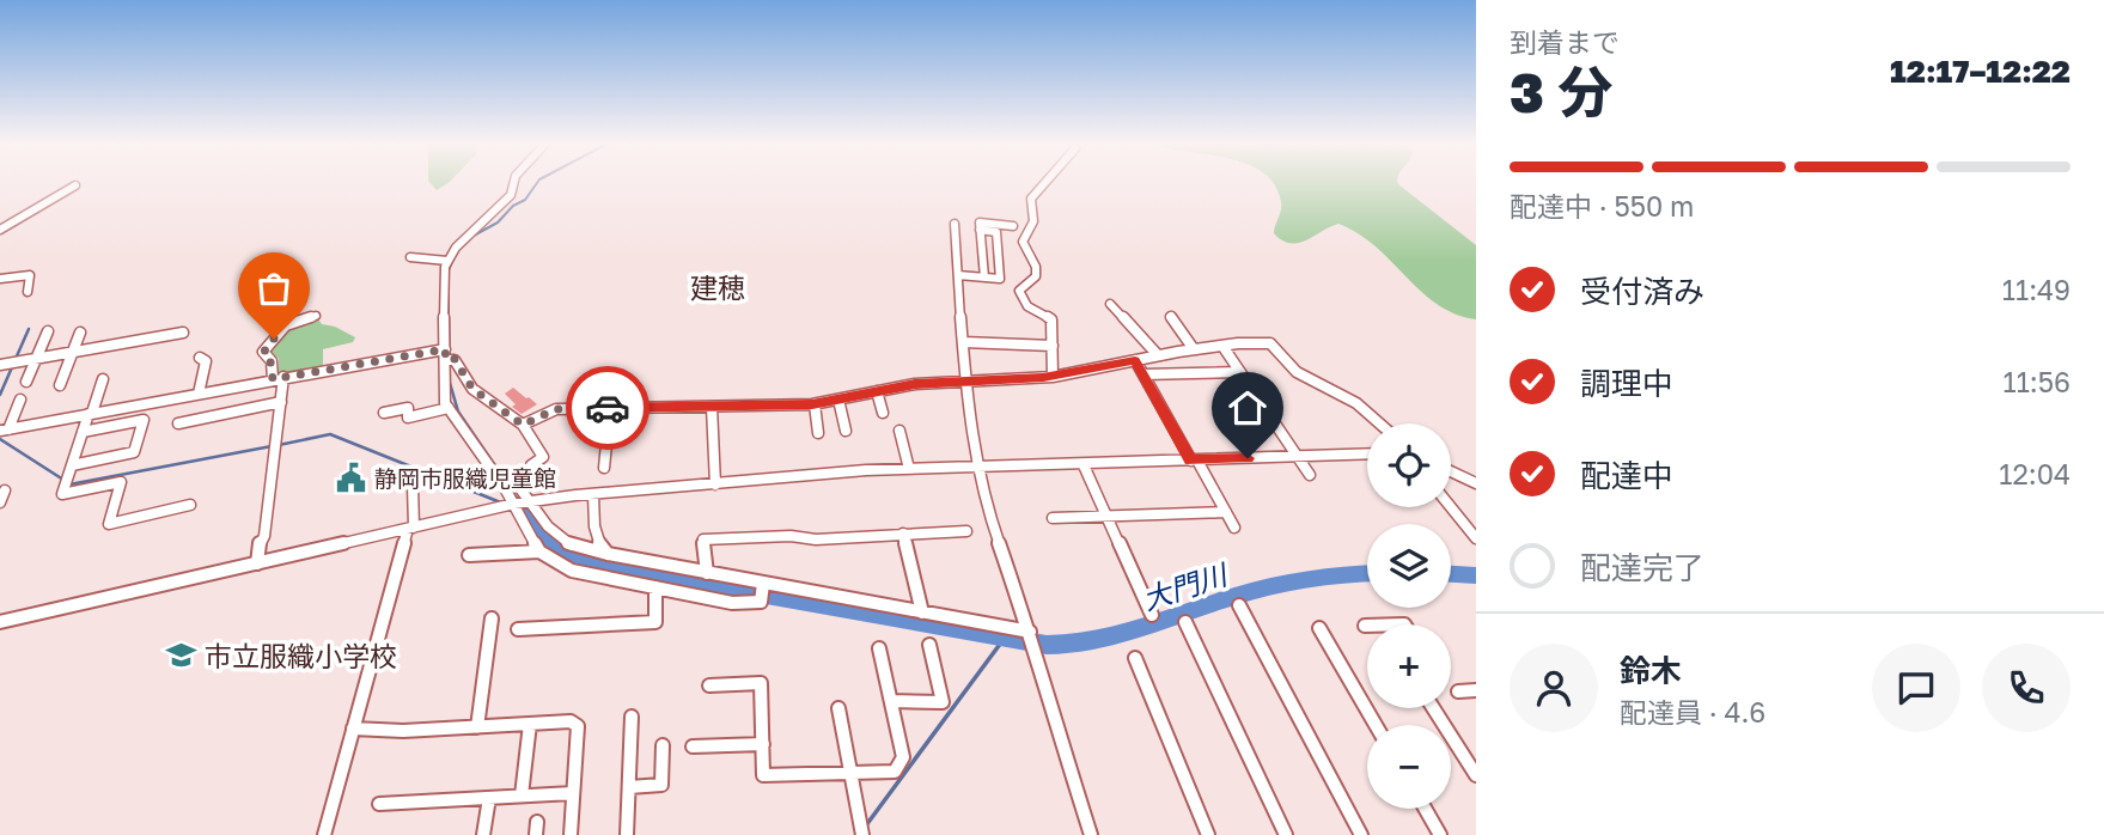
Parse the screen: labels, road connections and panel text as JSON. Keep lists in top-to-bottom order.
{
  "districts": ["建穂"],
  "water": ["大門川"],
  "places": {
    "public building": ["静岡市服織児童館"],
    "school or university": ["市立服織小学校"]
  },
  "page": {
    "heading": ["3 分", "到着まで", "12:17–12:22"],
    "panel": ["鈴木", "配達員 · 4.6"],
    "bar": "配達中 · 550 m",
    "list": [
      ["受付済み", "11:49"],
      ["調理中", "11:56"],
      ["配達中", "12:04"],
      "配達完了"
    ],
    "map_buttons": ["+", "−"]
  }
}
